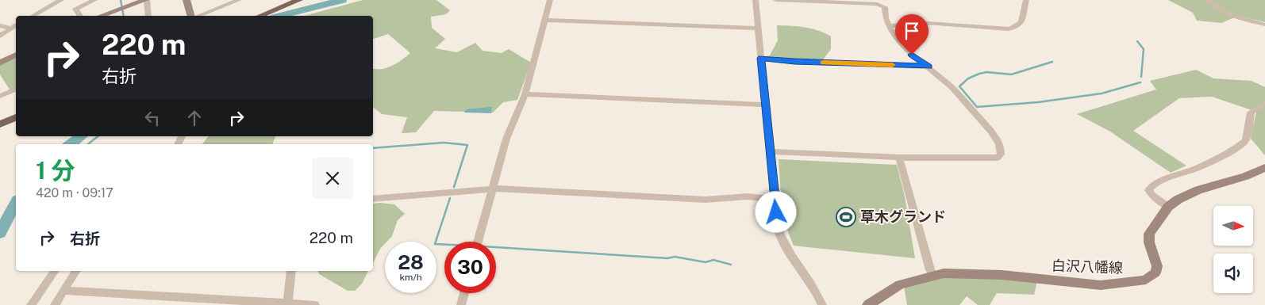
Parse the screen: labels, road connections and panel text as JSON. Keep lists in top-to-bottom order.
{
  "streets": {
    "main road": ["白沢八幡線"]
  },
  "places": {
    "sports": ["草木グランド"]
  },
  "north": "right",
  "page": {
    "turn": ["220 m", "右折"],
    "heading": ["1 分", "420 m · 09:17"],
    "list": [
      {
        "name": "右折",
        "value": "220 m"
      }
    ],
    "speed": "28 km/h",
    "limit": "30"
  }
}
